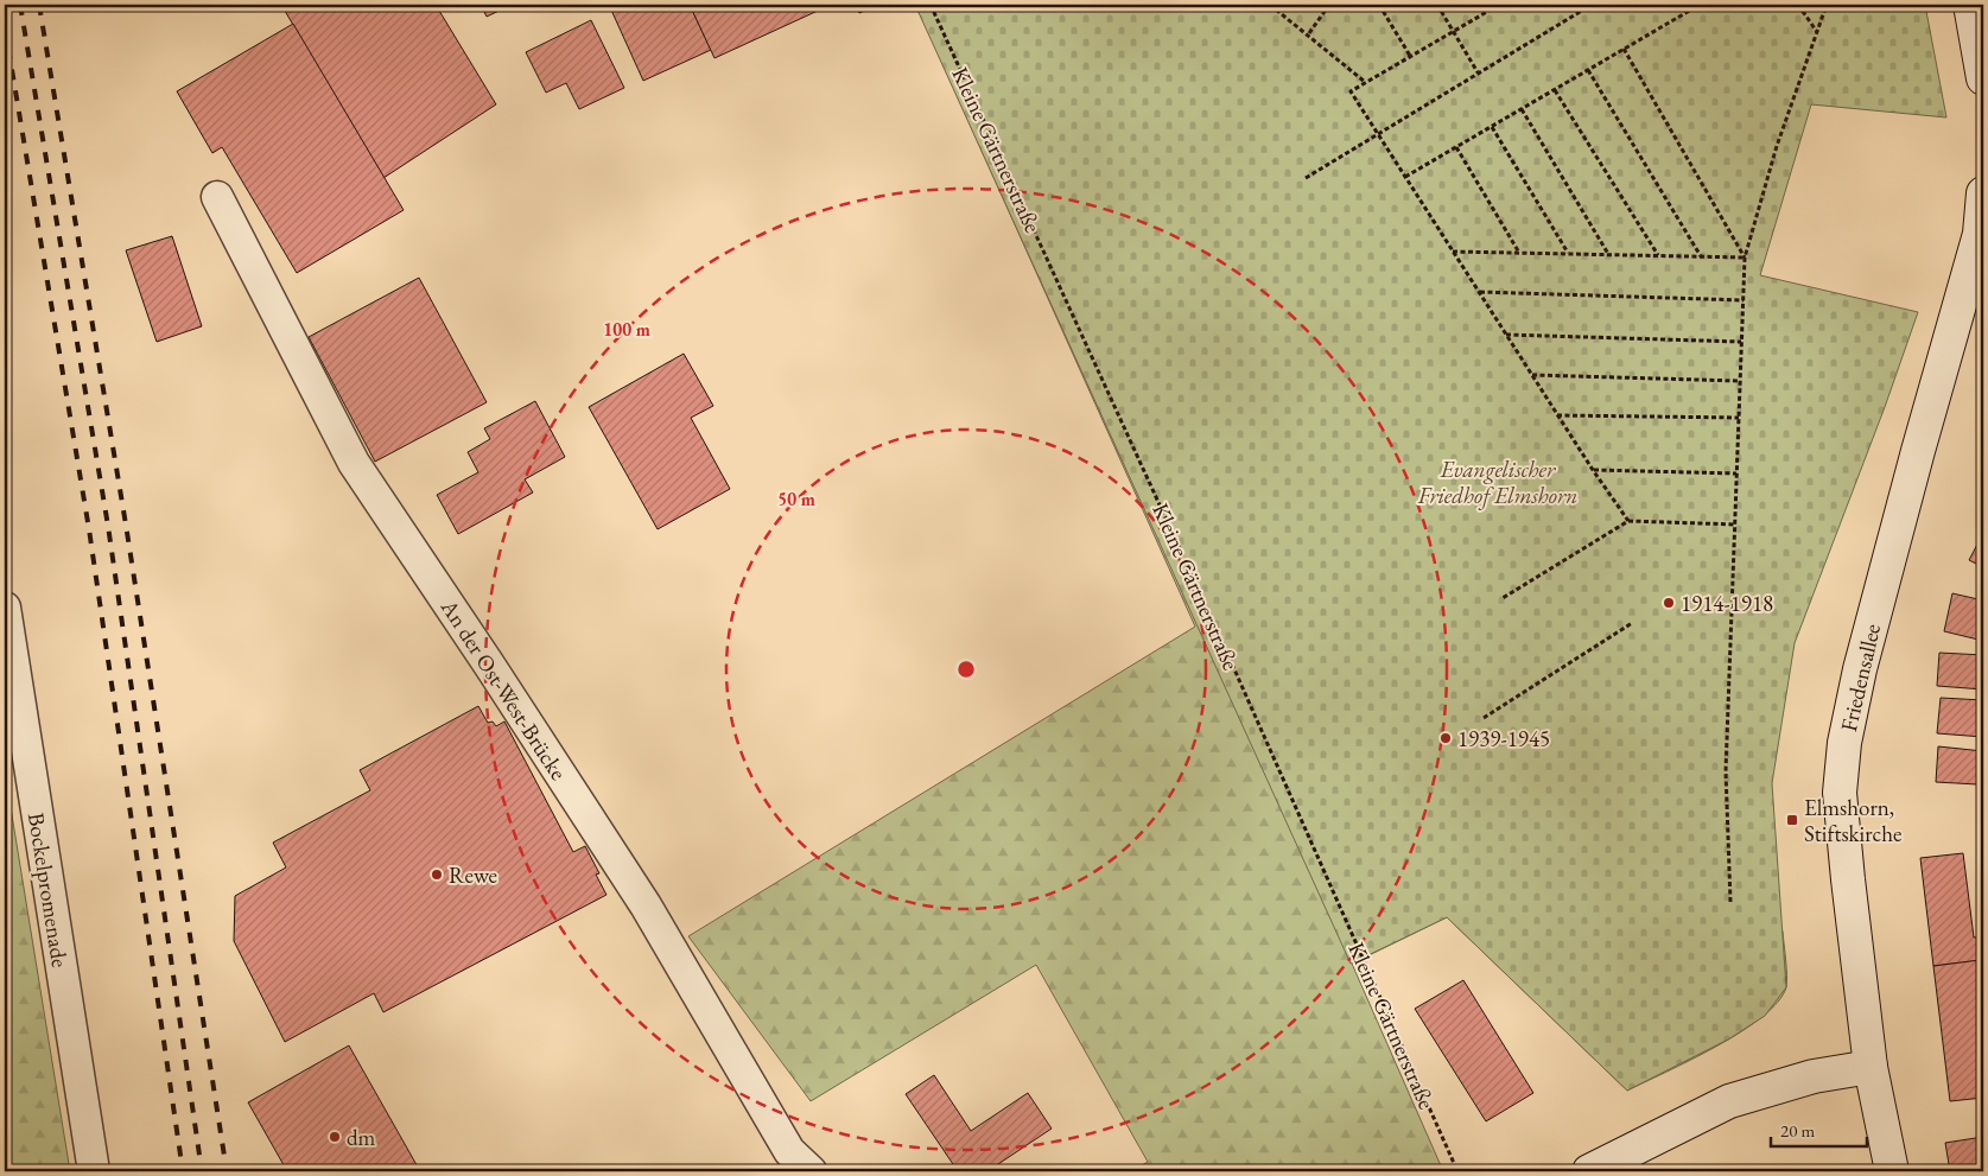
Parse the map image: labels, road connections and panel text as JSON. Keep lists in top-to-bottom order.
{
  "streets": {
    "street": ["Friedensallee", "An der Ost-West-Brücke", "Bockelpromenade"],
    "path": ["Kleine Gärtnerstraße"]
  },
  "parks": ["Evangelischer Friedhof Elmshorn"],
  "places": {
    "other": [
      "1914-1918",
      "1939-1945",
      "Rewe",
      "dm"
    ],
    "transit": ["Elmshorn, Stiftskirche"]
  },
  "scale_bar": "20 m",
  "rings": ["100 m", "50 m"]
}
